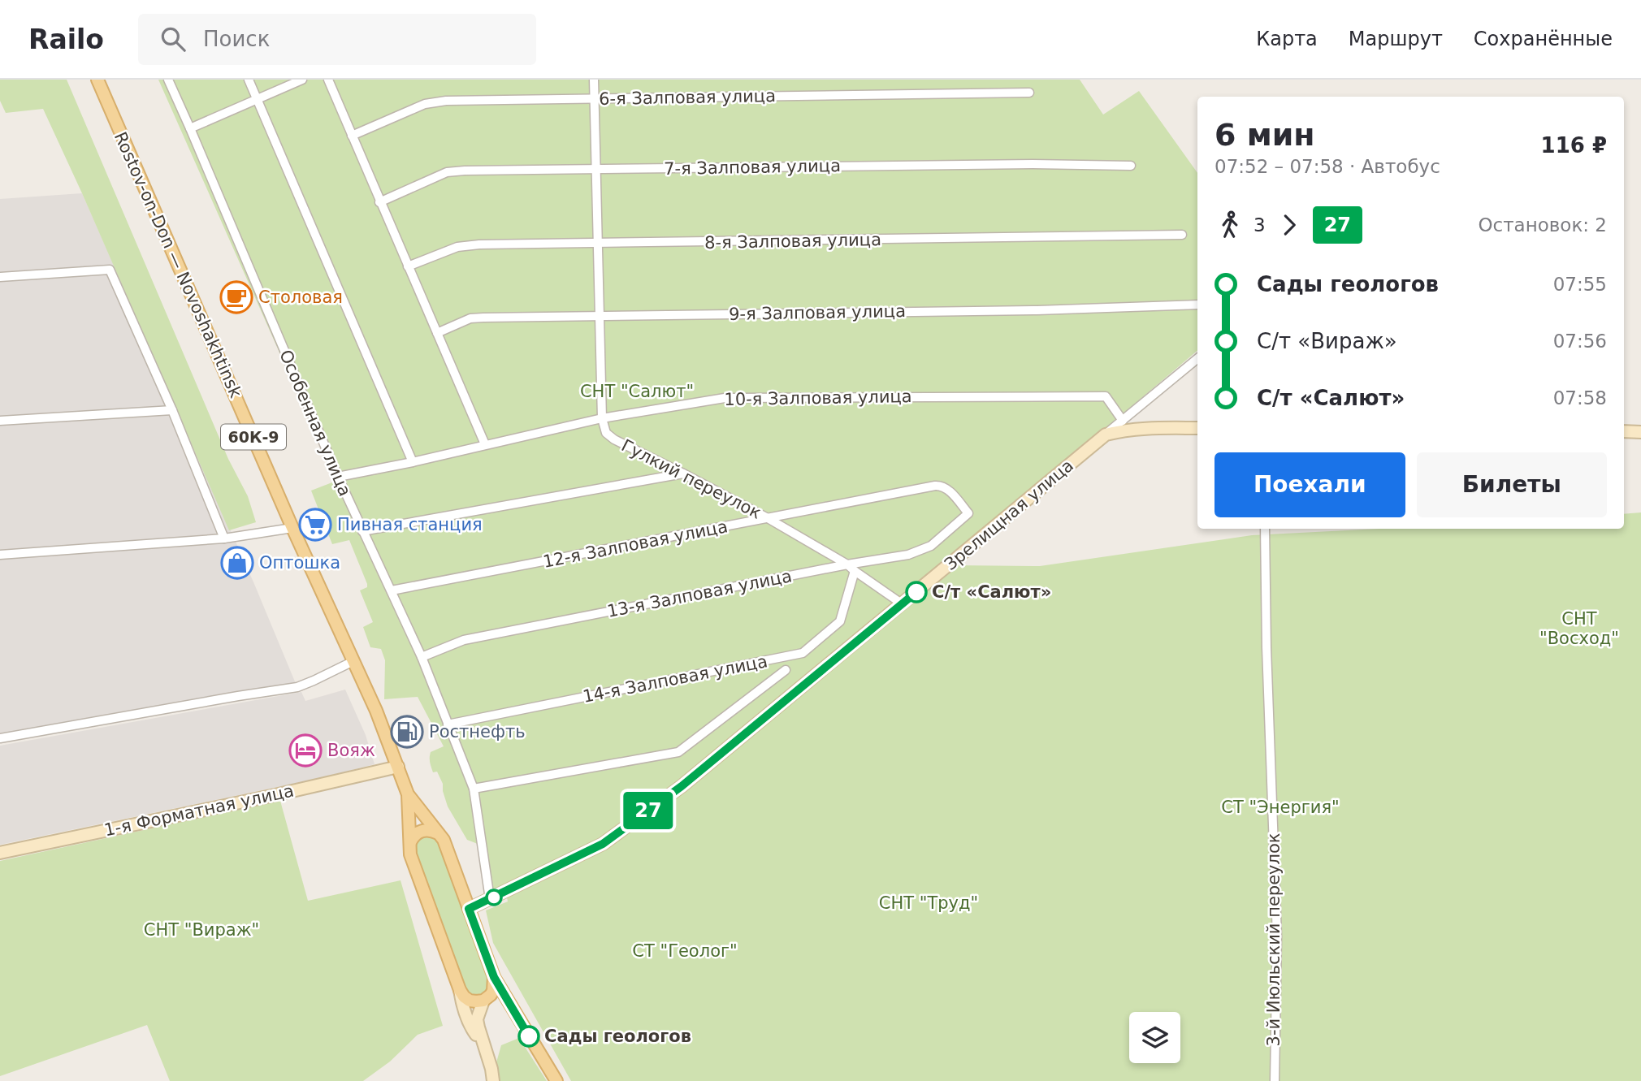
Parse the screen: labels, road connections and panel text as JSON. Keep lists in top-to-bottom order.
{
  "streets": {
    "main road": ["Rostov-on-Don — Novoshakhtinsk", "60К-9"],
    "street": [
      "6-я Залповая улица",
      "7-я Залповая улица",
      "8-я Залповая улица",
      "9-я Залповая улица",
      "10-я Залповая улица",
      "Особенная улица",
      "Гулкий переулок",
      "Зрелищная улица",
      "12-я Залповая улица",
      "13-я Залповая улица",
      "14-я Залповая улица",
      "1-я Форматная улица",
      "3-й Июльский переулок"
    ]
  },
  "crossings": [
    ["Rostov-on-Don — Novoshakhtinsk", "1-я Форматная улица"],
    ["10-я Залповая улица", "Особенная улица"],
    ["10-я Залповая улица", "Гулкий переулок"],
    ["10-я Залповая улица", "Зрелищная улица"],
    ["Особенная улица", "Зрелищная улица"],
    ["Особенная улица", "12-я Залповая улица"],
    ["Особенная улица", "13-я Залповая улица"],
    ["Особенная улица", "14-я Залповая улица"],
    ["Гулкий переулок", "Зрелищная улица"],
    ["Гулкий переулок", "12-я Залповая улица"],
    ["Гулкий переулок", "13-я Залповая улица"],
    ["Гулкий переулок", "14-я Залповая улица"],
    ["12-я Залповая улица", "13-я Залповая улица"]
  ],
  "parks": [
    "СНТ \"Салют\"",
    "СНТ \"Восход\"",
    "СТ \"Энергия\"",
    "СНТ \"Труд\"",
    "СНТ \"Вираж\"",
    "СТ \"Геолог\""
  ],
  "places": {
    "cafe": ["Столовая"],
    "supermarket": ["Пивная станция"],
    "shop": ["Оптошка"],
    "other": ["С/т «Салют»", "Сады геологов"],
    "fuel station": ["Ростнефть"],
    "hotel": ["Вояж"]
  },
  "lines": ["bus line 27"],
  "page": {
    "header": "Railo",
    "search": "Поиск",
    "nav": ["Карта", "Маршрут", "Сохранённые"],
    "on_map": "27",
    "heading": ["6 мин", "07:52 – 07:58 · Автобус", "116 ₽"],
    "legs": ["3", "27", "Остановок: 2"],
    "list": [
      {
        "name": "Сады геологов",
        "value": "07:55"
      },
      {
        "name": "С/т «Вираж»",
        "value": "07:56"
      },
      {
        "name": "С/т «Салют»",
        "value": "07:58"
      }
    ],
    "buttons": ["Поехали", "Билеты"]
  }
}
